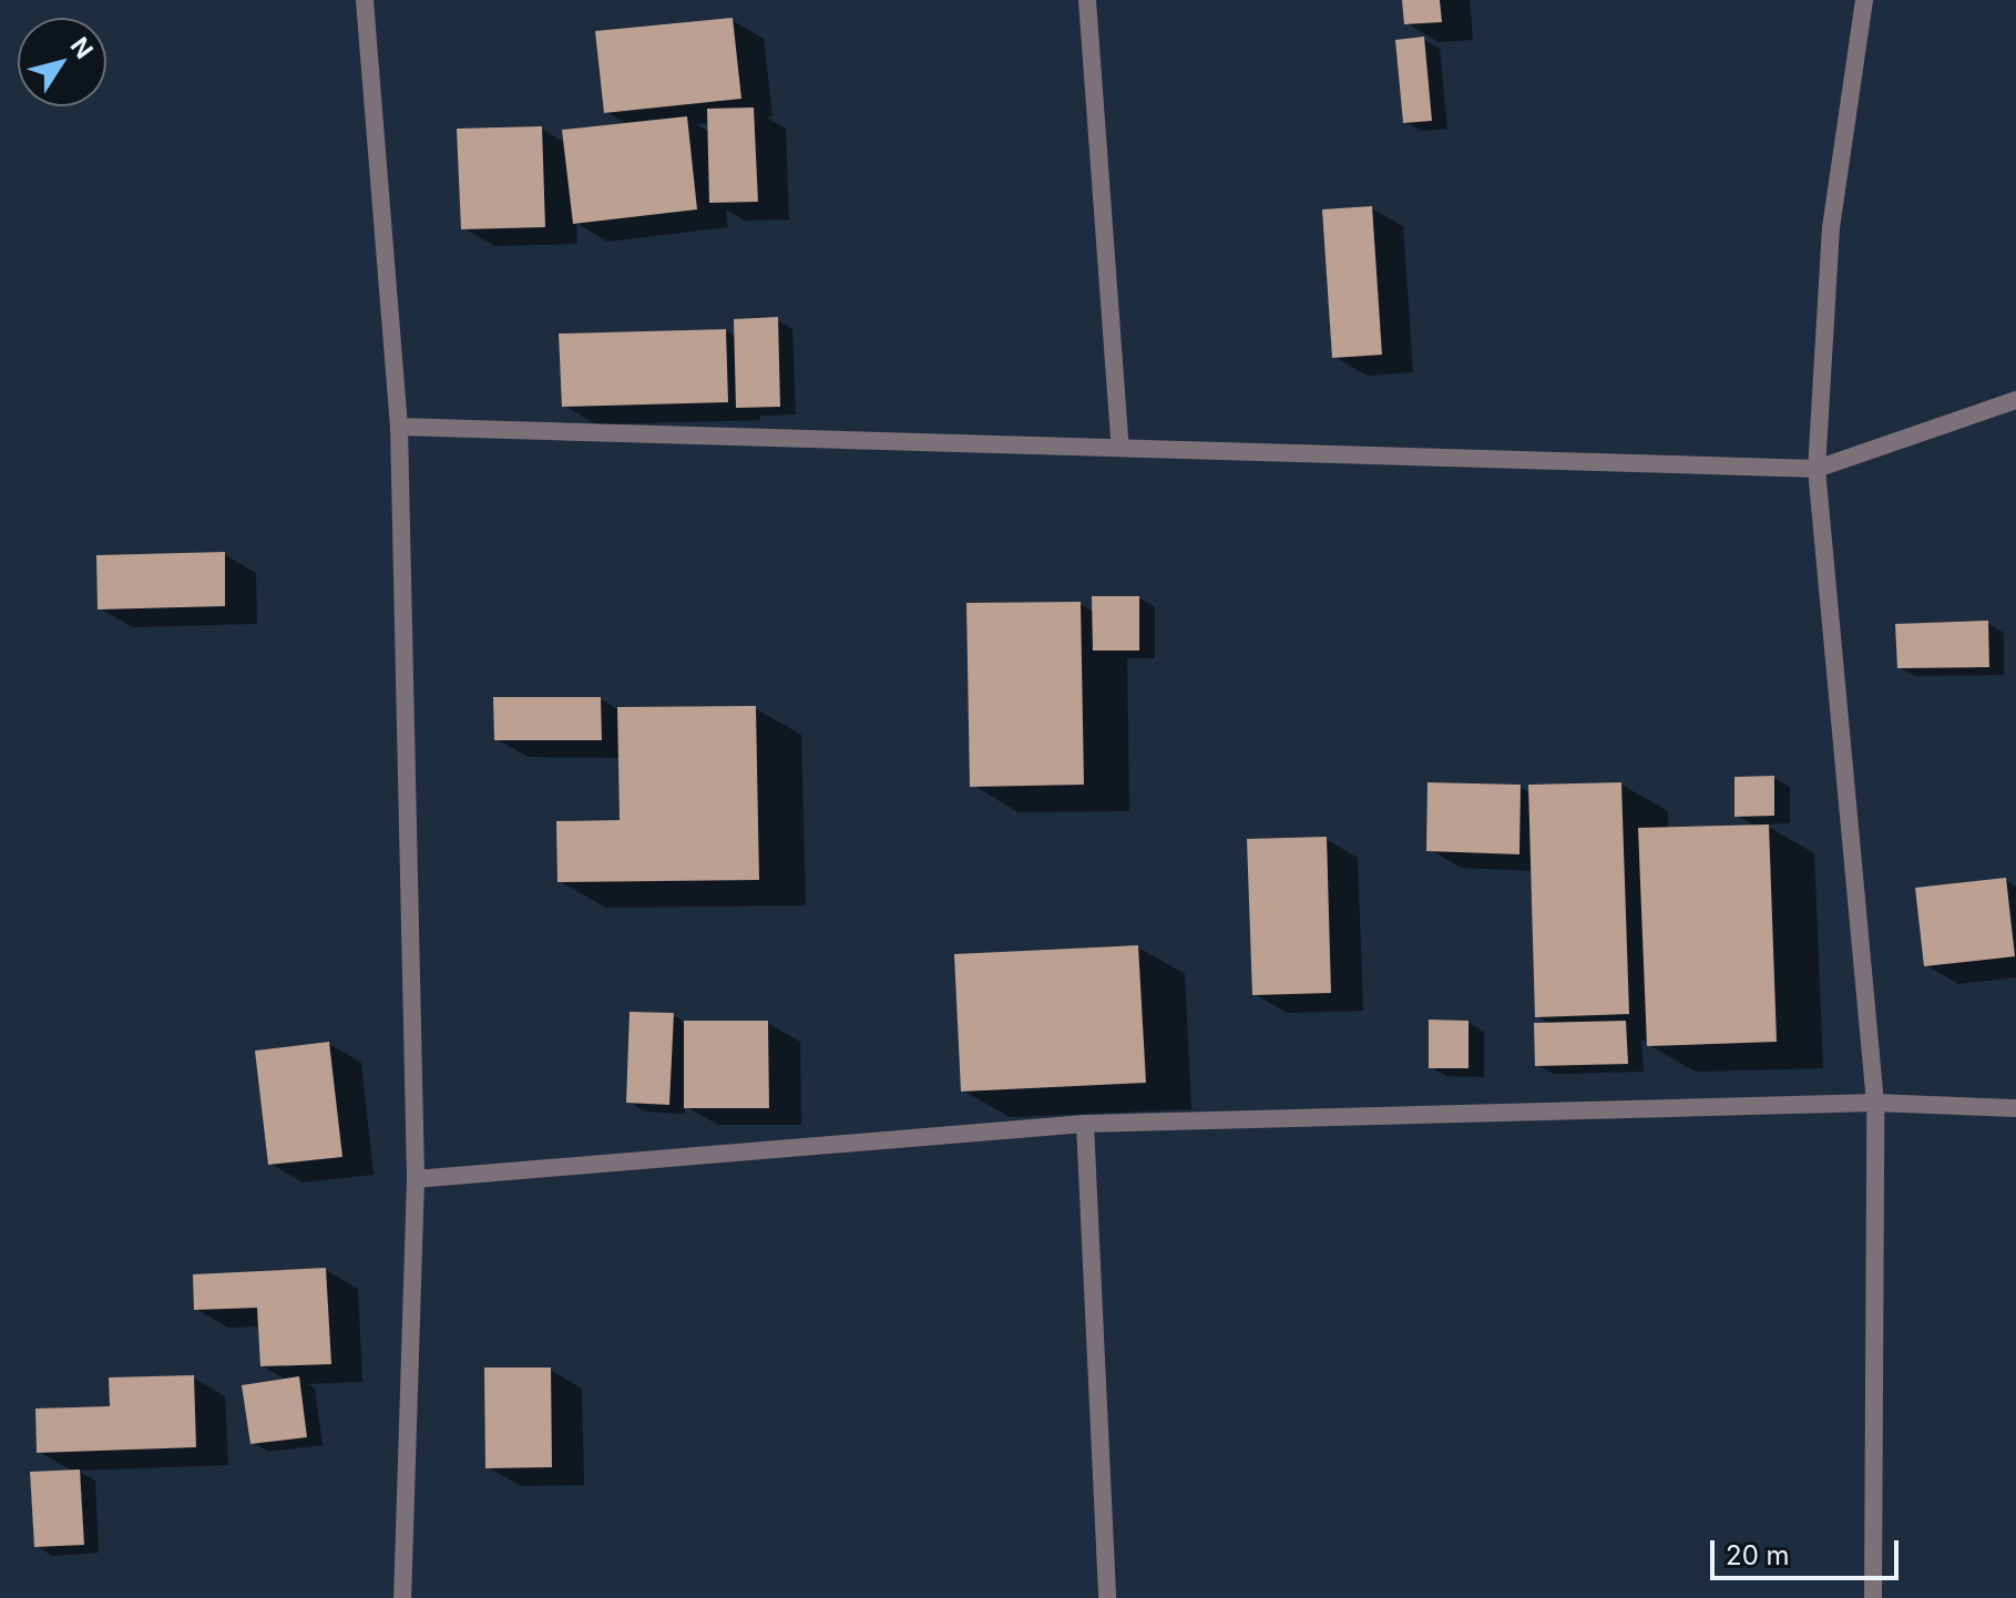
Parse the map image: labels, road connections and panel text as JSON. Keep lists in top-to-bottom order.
{
  "scale_bar": "20 m",
  "north": "top right"
}
